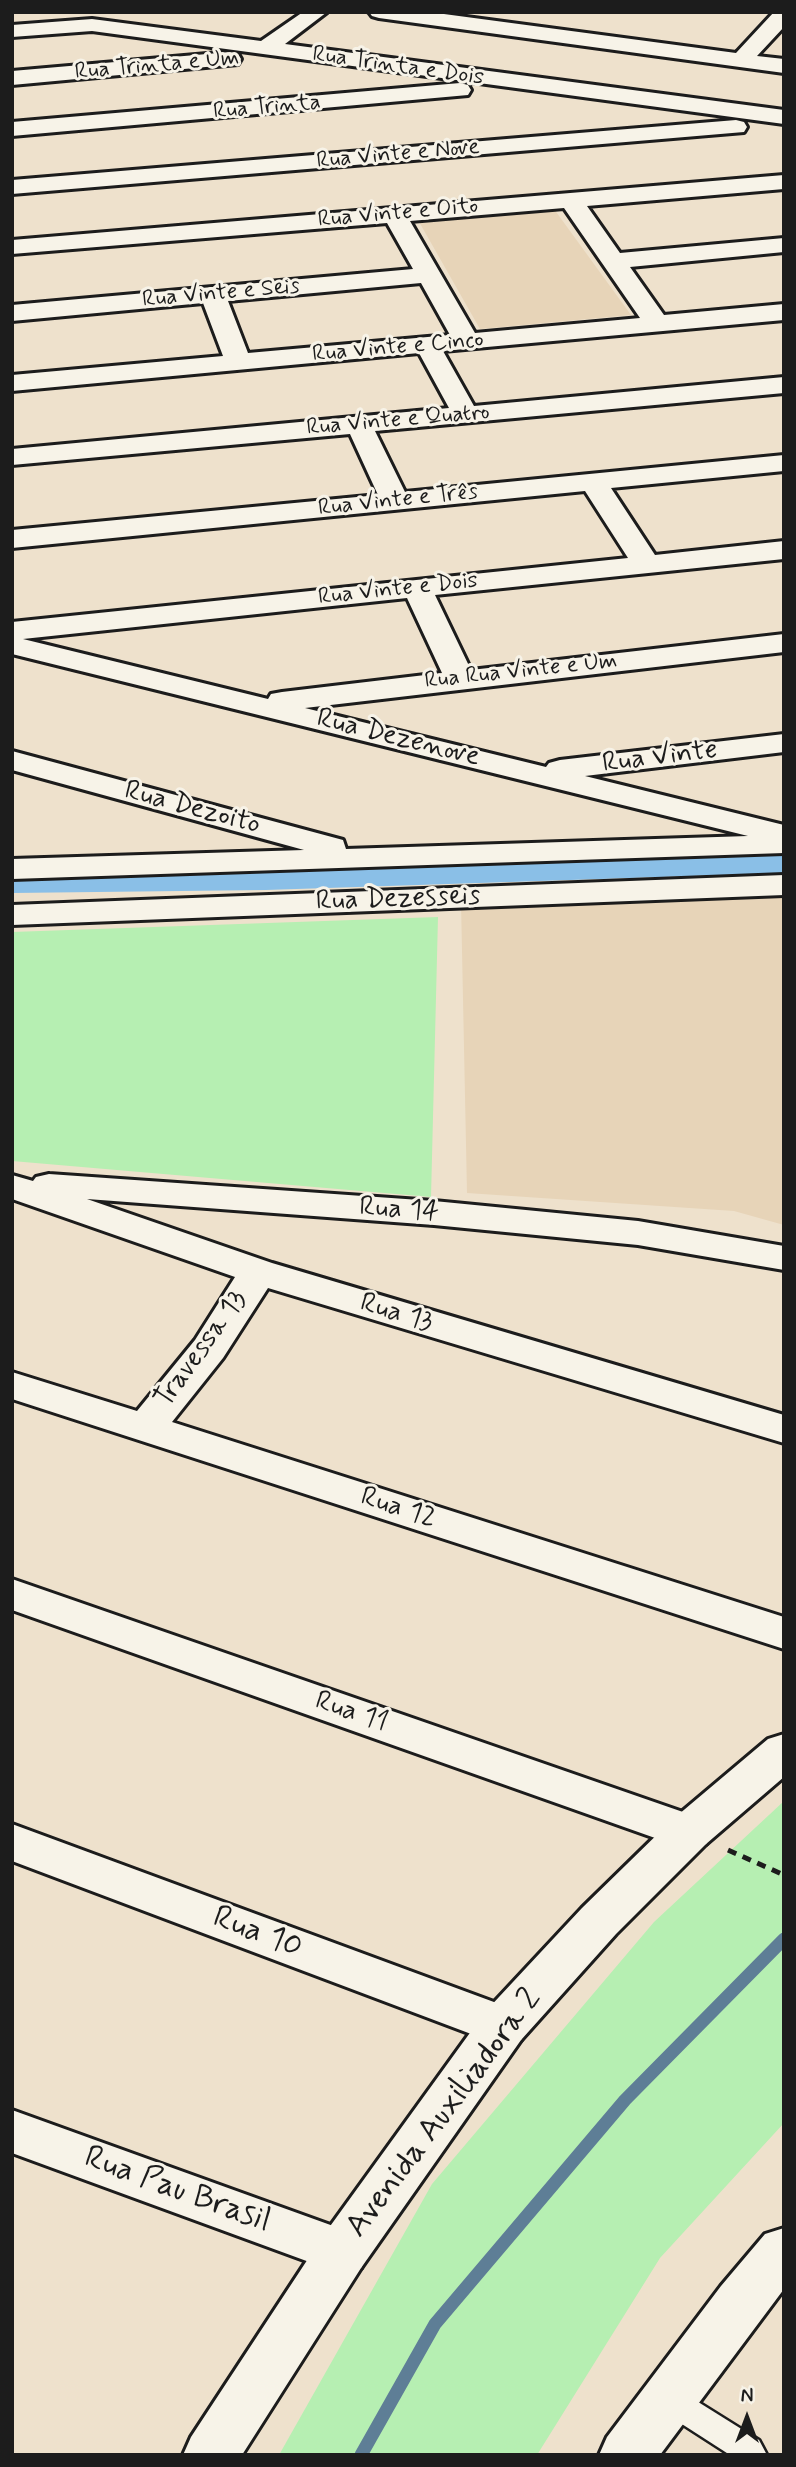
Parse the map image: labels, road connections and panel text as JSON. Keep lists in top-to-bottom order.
{
  "streets": {
    "street": [
      "Rua Trinta e Um",
      "Rua Trinta e Dois",
      "Rua Trinta",
      "Rua Vinte e Nove",
      "Rua Vinte e Oito",
      "Rua Vinte e Seis",
      "Rua Vinte e Cinco",
      "Rua Vinte e Quatro",
      "Rua Vinte e Três",
      "Rua Vinte e Dois",
      "Rua Rua Vinte e Um",
      "Rua Dezenove",
      "Rua Vinte",
      "Rua Dezoito",
      "Rua Dezesseis",
      "Rua 14",
      "Rua 13",
      "Travessa 13",
      "Rua 12",
      "Rua 11",
      "Rua 10",
      "Avenida Auxiliadora 2",
      "Rua Pau Brasil"
    ]
  },
  "crossings": [
    ["Rua Trinta e Um", "Rua Trinta e Dois"],
    ["Rua Trinta e Dois", "Rua Trinta"],
    ["Rua Rua Vinte e Um", "Rua Dezenove"],
    ["Rua Dezenove", "Rua Vinte"],
    ["Rua Dezoito", "Rua Dezesseis"],
    ["Rua 14", "Rua 13"],
    ["Rua 13", "Travessa 13"],
    ["Travessa 13", "Rua 12"],
    ["Rua 11", "Avenida Auxiliadora 2"],
    ["Rua 10", "Avenida Auxiliadora 2"],
    ["Avenida Auxiliadora 2", "Rua Pau Brasil"]
  ],
  "north": "top"
}
